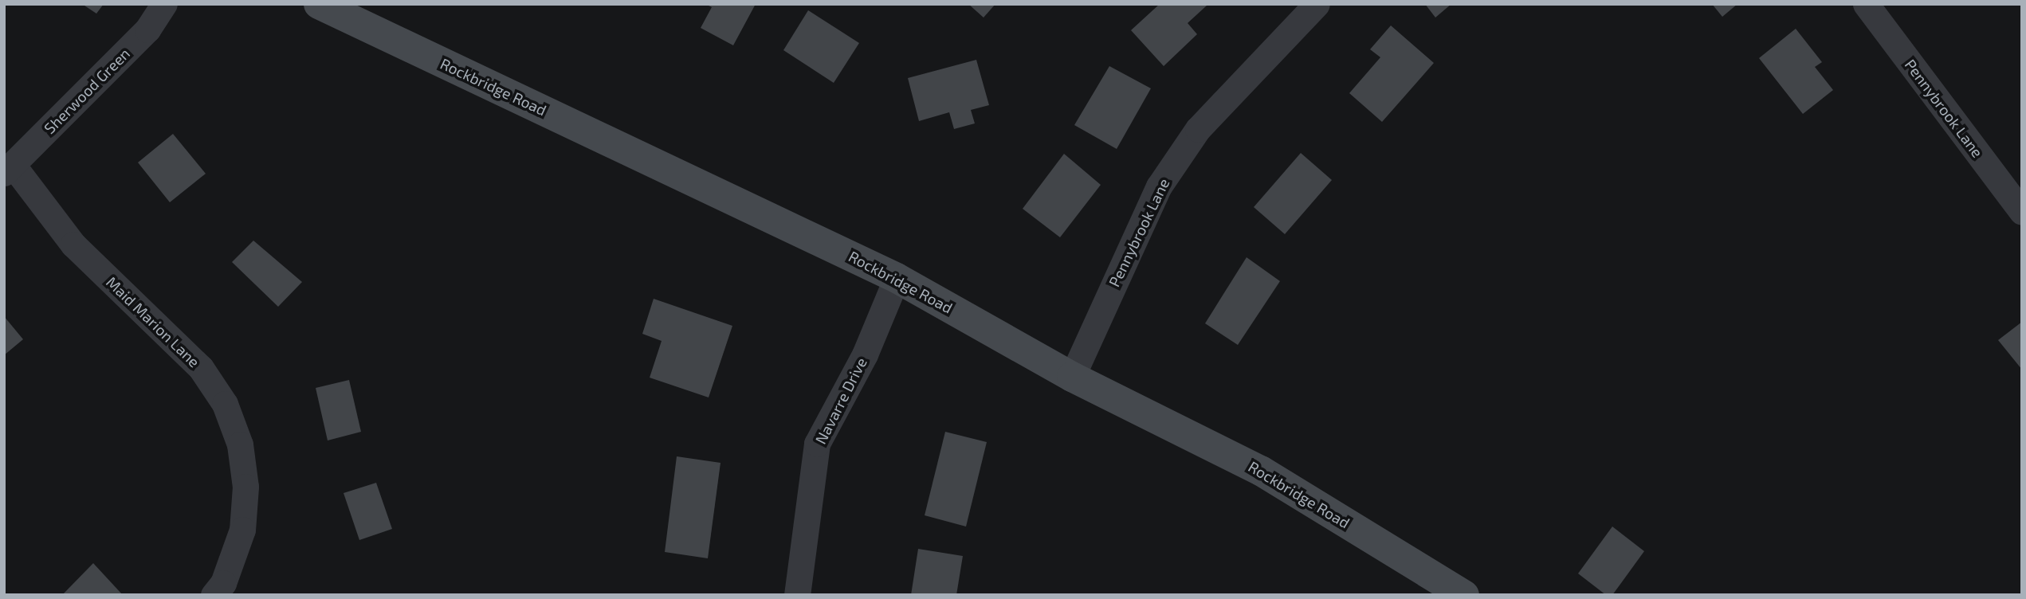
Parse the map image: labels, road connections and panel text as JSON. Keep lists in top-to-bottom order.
{
  "streets": {
    "main road": ["Rockbridge Road"],
    "street": [
      "Sherwood Green",
      "Pennybrook Lane",
      "Maid Marion Lane",
      "Navarre Drive"
    ]
  },
  "crossings": [
    ["Rockbridge Road", "Pennybrook Lane"],
    ["Rockbridge Road", "Navarre Drive"],
    ["Sherwood Green", "Maid Marion Lane"]
  ]
}
